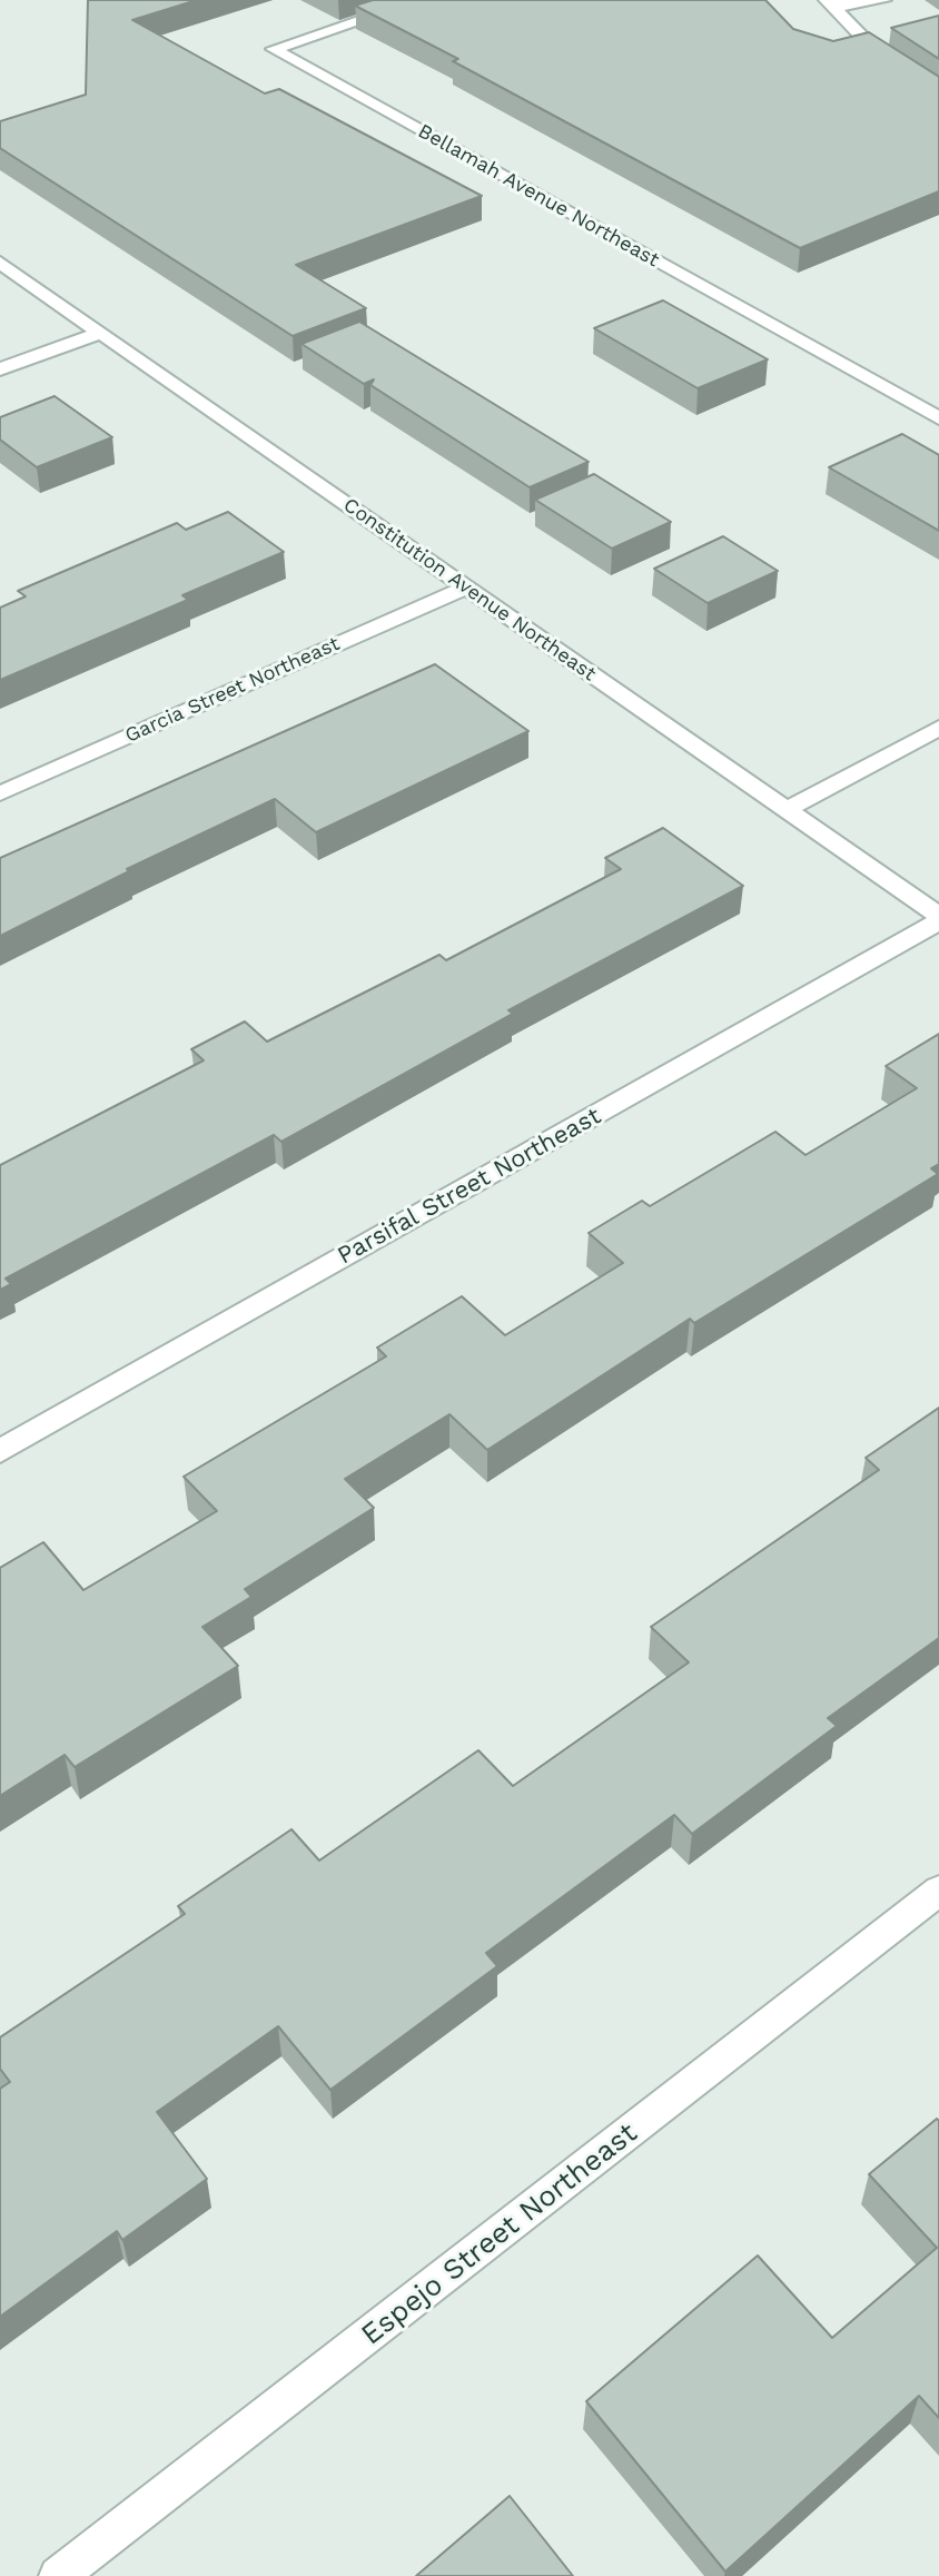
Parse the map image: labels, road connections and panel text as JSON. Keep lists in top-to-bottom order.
{
  "streets": {
    "street": [
      "Bellamah Avenue Northeast",
      "Constitution Avenue Northeast",
      "Garcia Street Northeast",
      "Parsifal Street Northeast",
      "Espejo Street Northeast"
    ]
  },
  "crossings": [
    ["Constitution Avenue Northeast", "Garcia Street Northeast"],
    ["Constitution Avenue Northeast", "Parsifal Street Northeast"]
  ]
}
